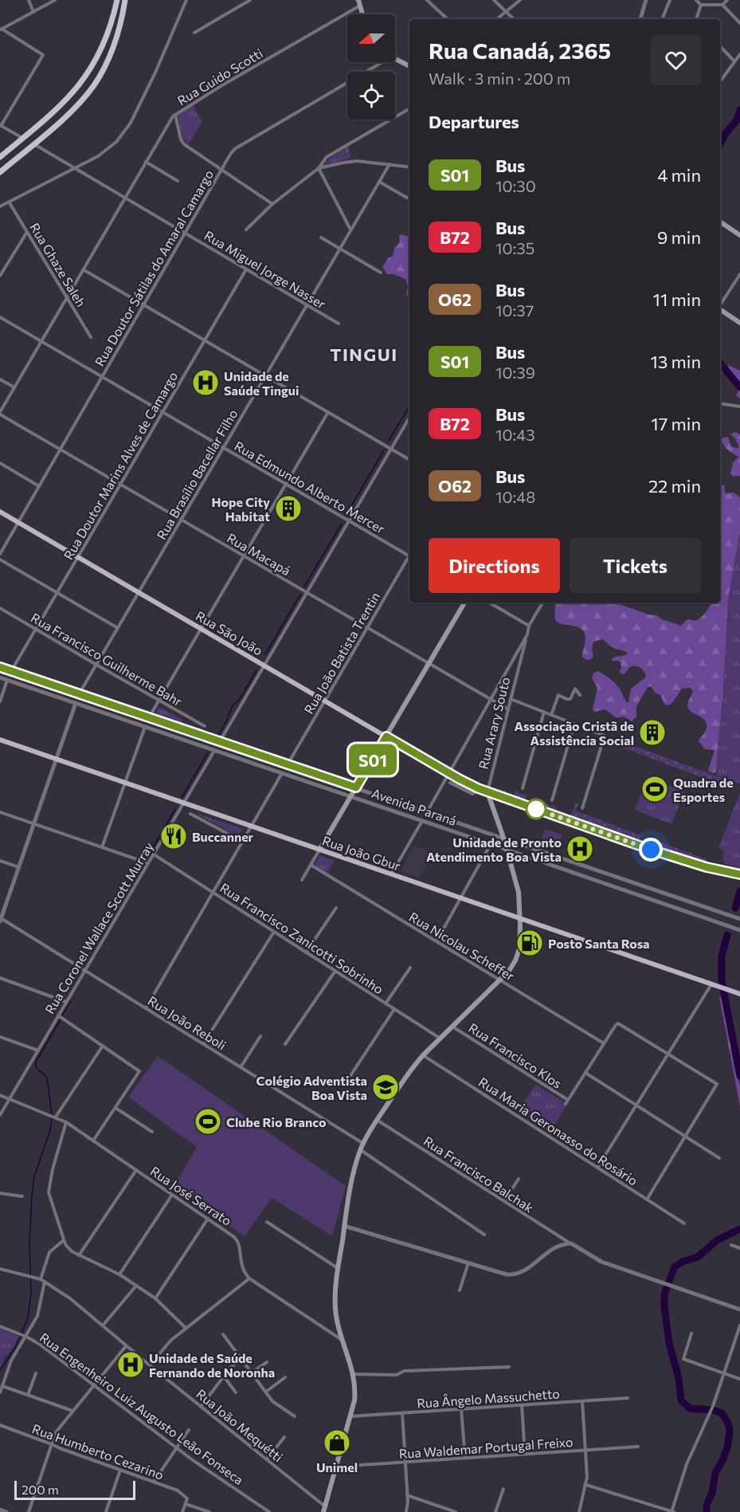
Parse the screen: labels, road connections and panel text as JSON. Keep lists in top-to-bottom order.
{
  "streets": {
    "main road": ["Rua São João", "Rua João Gbur"],
    "street": [
      "Rua Guido Scotti",
      "Rua Ghaze Saleh",
      "Rua Doutor Sátilas do Amaral Camargo",
      "Rua Miguel Jorge Nasser",
      "Rua Doutor Marins Alves de Camargo",
      "Rua Brasílio Bacellar Filho",
      "Rua Edmundo Alberto Mercer",
      "Rua Macapá",
      "Rua João Batista Trentin",
      "Rua Francisco Guilherme Bahr",
      "Rua Arary Souto",
      "Avenida Paraná",
      "Rua Coronel Wallace Scott Murray",
      "Rua Francisco Zanicotti Sobrinho",
      "Rua Nicolau Scheffer",
      "Rua João Reboli",
      "Rua Francisco Klos",
      "Rua Maria Geronasso do Rosário",
      "Rua Francisco Balchak",
      "Rua José Serrato",
      "Rua Ângelo Massuchetto",
      "Rua Engenheiro Luiz Augusto Leão Fonseca",
      "Rua João Mequétti",
      "Rua Waldemar Portugal Freixo",
      "Rua Humberto Cezarino"
    ]
  },
  "crossings": [
    ["Rua Guido Scotti", "Rua Ghaze Saleh"],
    ["Rua Guido Scotti", "Rua Miguel Jorge Nasser"],
    ["Rua Guido Scotti", "Rua Edmundo Alberto Mercer"],
    ["Rua Guido Scotti", "Rua Macapá"],
    ["Rua Doutor Sátilas do Amaral Camargo", "Rua Miguel Jorge Nasser"],
    ["Rua Doutor Sátilas do Amaral Camargo", "Rua Edmundo Alberto Mercer"],
    ["Rua Doutor Sátilas do Amaral Camargo", "Rua Macapá"],
    ["Rua Doutor Sátilas do Amaral Camargo", "Rua São João"],
    ["Rua Miguel Jorge Nasser", "Rua Doutor Marins Alves de Camargo"],
    ["Rua Miguel Jorge Nasser", "Rua Brasílio Bacellar Filho"],
    ["Rua Doutor Marins Alves de Camargo", "Rua Edmundo Alberto Mercer"],
    ["Rua Doutor Marins Alves de Camargo", "Rua Macapá"],
    ["Rua Doutor Marins Alves de Camargo", "Rua São João"],
    ["Rua Doutor Marins Alves de Camargo", "Rua Francisco Guilherme Bahr"],
    ["Rua Doutor Marins Alves de Camargo", "Avenida Paraná"],
    ["Rua Brasílio Bacellar Filho", "Rua Edmundo Alberto Mercer"],
    ["Rua Brasílio Bacellar Filho", "Rua Macapá"],
    ["Rua Brasílio Bacellar Filho", "Rua São João"],
    ["Rua Brasílio Bacellar Filho", "Rua Francisco Guilherme Bahr"],
    ["Rua Brasílio Bacellar Filho", "Avenida Paraná"],
    ["Rua Macapá", "Rua João Batista Trentin"],
    ["Rua Macapá", "Rua Arary Souto"],
    ["Rua São João", "Rua João Batista Trentin"],
    ["Rua São João", "Rua Arary Souto"],
    ["Rua João Batista Trentin", "Avenida Paraná"],
    ["Avenida Paraná", "Rua Coronel Wallace Scott Murray"],
    ["Rua João Gbur", "Rua Coronel Wallace Scott Murray"],
    ["Rua Coronel Wallace Scott Murray", "Rua Francisco Zanicotti Sobrinho"],
    ["Rua Coronel Wallace Scott Murray", "Rua João Reboli"],
    ["Rua Coronel Wallace Scott Murray", "Rua José Serrato"]
  ],
  "districts": ["TINGUI"],
  "places": {
    "hospital": ["Unidade de Saúde Tingui", "Unidade de Pronto Atendimento Boa Vista", "Unidade de Saúde Fernando de Noronha"],
    "building": ["Hope City Habitat", "Associação Cristã de Assistência Social"],
    "sports": ["Quadra de Esportes", "Clube Rio Branco"],
    "restaurant": ["Buccanner"],
    "fuel station": ["Posto Santa Rosa"],
    "school or university": ["Colégio Adventista Boa Vista"],
    "shop": ["Unimel"]
  },
  "lines": ["bus line S01"],
  "scale_bar": "200 m",
  "north": "left",
  "page": {
    "on_map": "S01",
    "heading": [
      ["Rua Canadá, 2365", "Walk · 3 min · 200 m"],
      "Departures"
    ],
    "list": [
      {
        "mark": "S01",
        "name": "Bus",
        "note": "10:30",
        "value": "4 min"
      },
      {
        "mark": "B72",
        "name": "Bus",
        "note": "10:35",
        "value": "9 min"
      },
      {
        "mark": "O62",
        "name": "Bus",
        "note": "10:37",
        "value": "11 min"
      },
      {
        "mark": "S01",
        "name": "Bus",
        "note": "10:39",
        "value": "13 min"
      },
      {
        "mark": "B72",
        "name": "Bus",
        "note": "10:43",
        "value": "17 min"
      },
      {
        "mark": "O62",
        "name": "Bus",
        "note": "10:48",
        "value": "22 min"
      }
    ],
    "buttons": ["Directions", "Tickets"],
    "scale": "200 m"
  }
}
